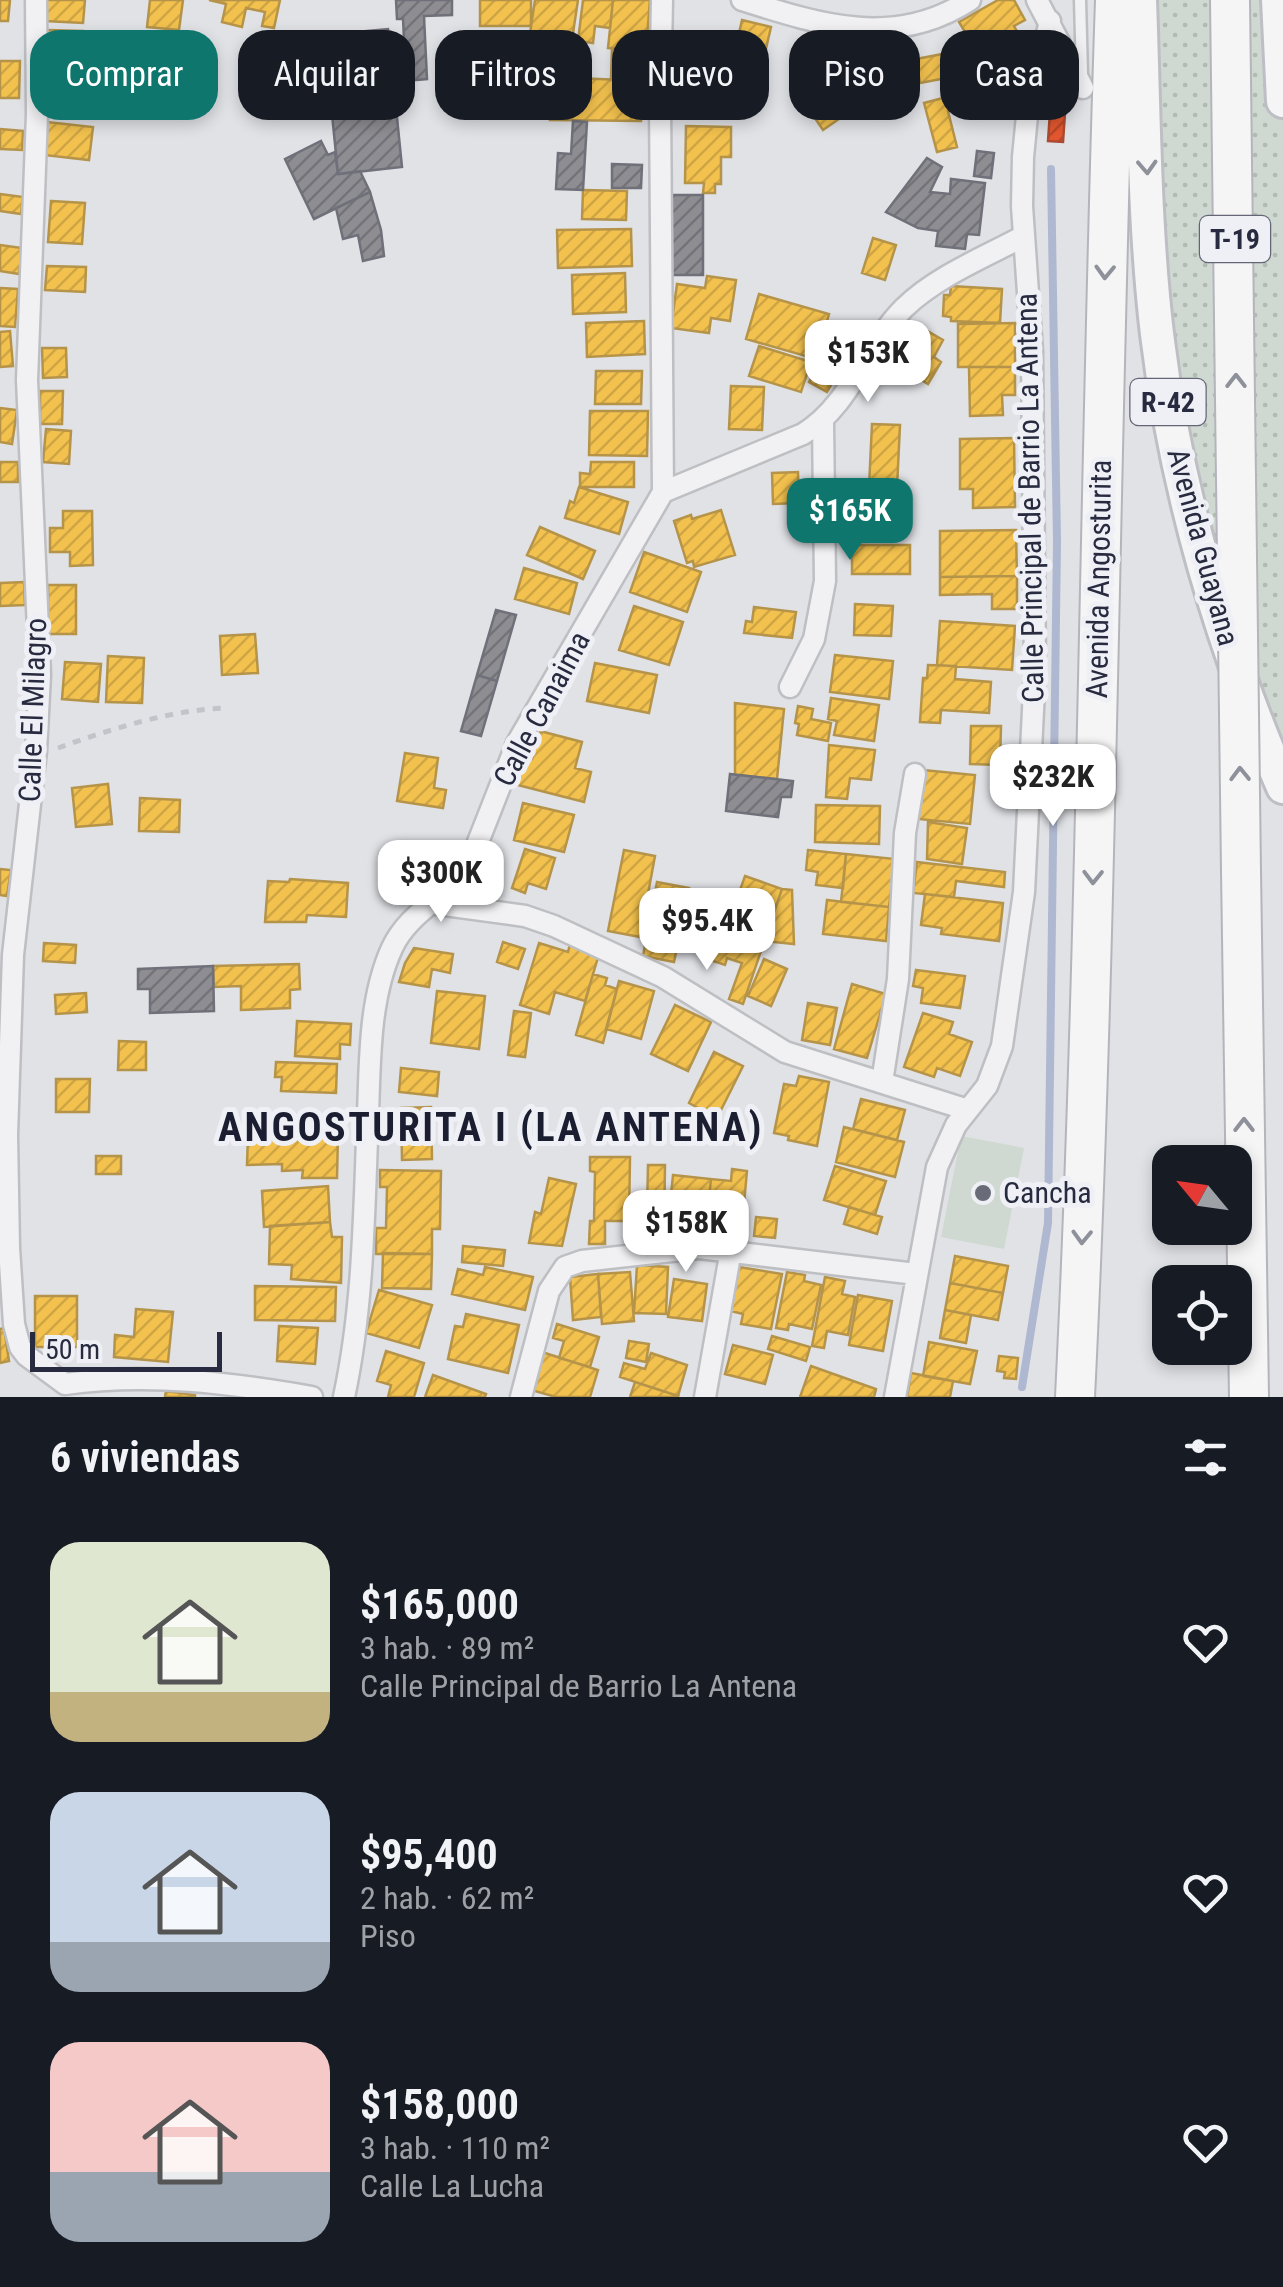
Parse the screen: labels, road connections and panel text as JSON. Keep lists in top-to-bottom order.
{
  "streets": {
    "highway": ["T-19", "Avenida Angosturita"],
    "main road": ["R-42", "Avenida Guayana"],
    "street": ["Calle Principal de Barrio La Antena", "Calle Canaima", "Calle El Milagro"]
  },
  "one_way": ["Avenida Guayana"],
  "districts": ["ANGOSTURITA I (LA ANTENA)"],
  "places": ["Cancha"],
  "scale_bar": "50 m",
  "north": "top left",
  "page": {
    "chip": [
      "Comprar",
      "Alquilar",
      "Filtros",
      "Nuevo",
      "Piso",
      "Casa"
    ],
    "price": [
      "$153K",
      "$165K",
      "$232K",
      "$300K",
      "$95.4K",
      "$158K"
    ],
    "scale": "50 m",
    "heading": "6 viviendas",
    "list": [
      {
        "name": "$165,000",
        "note": "3 hab. · 89 m² · Calle Principal de Barrio La Antena"
      },
      {
        "name": "$95,400",
        "note": "2 hab. · 62 m² · Piso"
      },
      {
        "name": "$158,000",
        "note": "3 hab. · 110 m² · Calle La Lucha"
      }
    ]
  }
}
